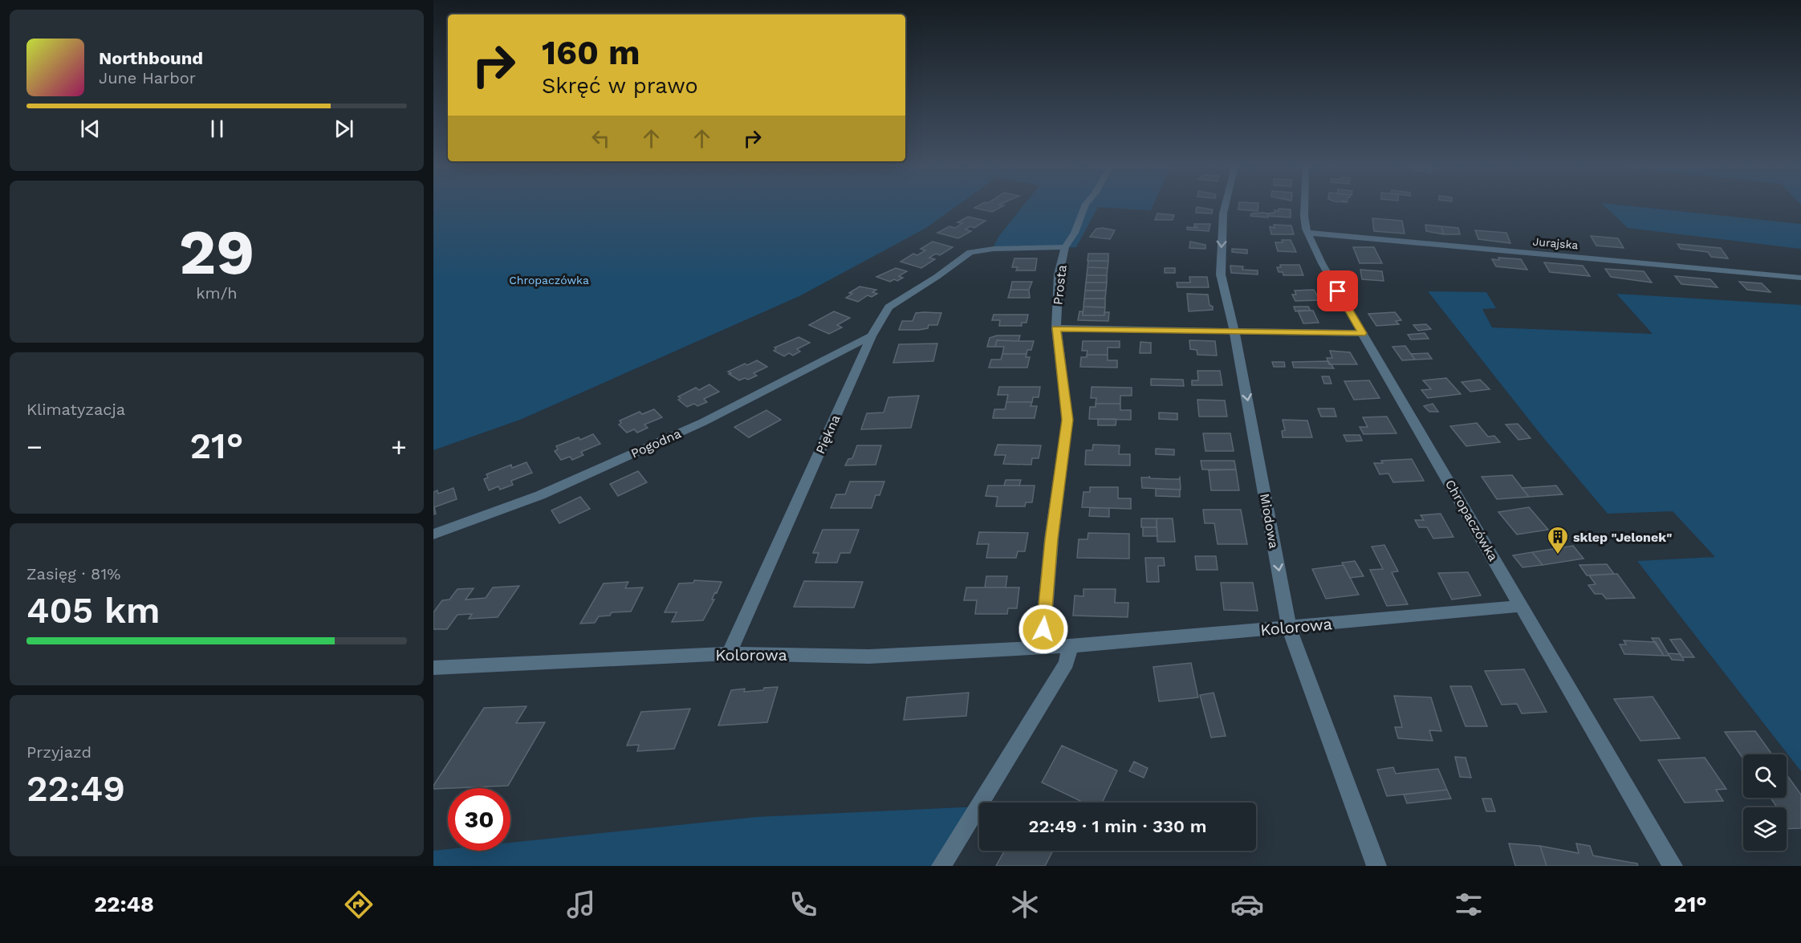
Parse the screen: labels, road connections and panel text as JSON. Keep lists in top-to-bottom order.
{
  "streets": {
    "street": [
      "Jurajska",
      "Prosta",
      "Piękna",
      "Pogodna",
      "Chropaczówka",
      "Miodowa",
      "Kolorowa"
    ]
  },
  "crossings": [
    ["Jurajska", "Chropaczówka"],
    ["Prosta", "Piękna"],
    ["Prosta", "Kolorowa"],
    ["Piękna", "Pogodna"],
    ["Piękna", "Kolorowa"],
    ["Chropaczówka", "Kolorowa"],
    ["Miodowa", "Kolorowa"]
  ],
  "one_way": ["Miodowa"],
  "parks": ["Chropaczówka"],
  "places": {
    "building": ["sklep \"Jelonek\""]
  },
  "page": {
    "turn": ["160 m", "Skręć w prawo"],
    "song": ["Northbound", "June Harbor"],
    "tile": [
      ["29", "km/h"],
      "Klimatyzacja",
      ["Zasięg · 81%", "405 km"],
      ["Przyjazd", "22:49"]
    ],
    "heat": ["−", "21°", "+"],
    "limit": "30",
    "trip": "22:49 · 1 min · 330 m",
    "tabs": ["22:48", "21°"]
  }
}
